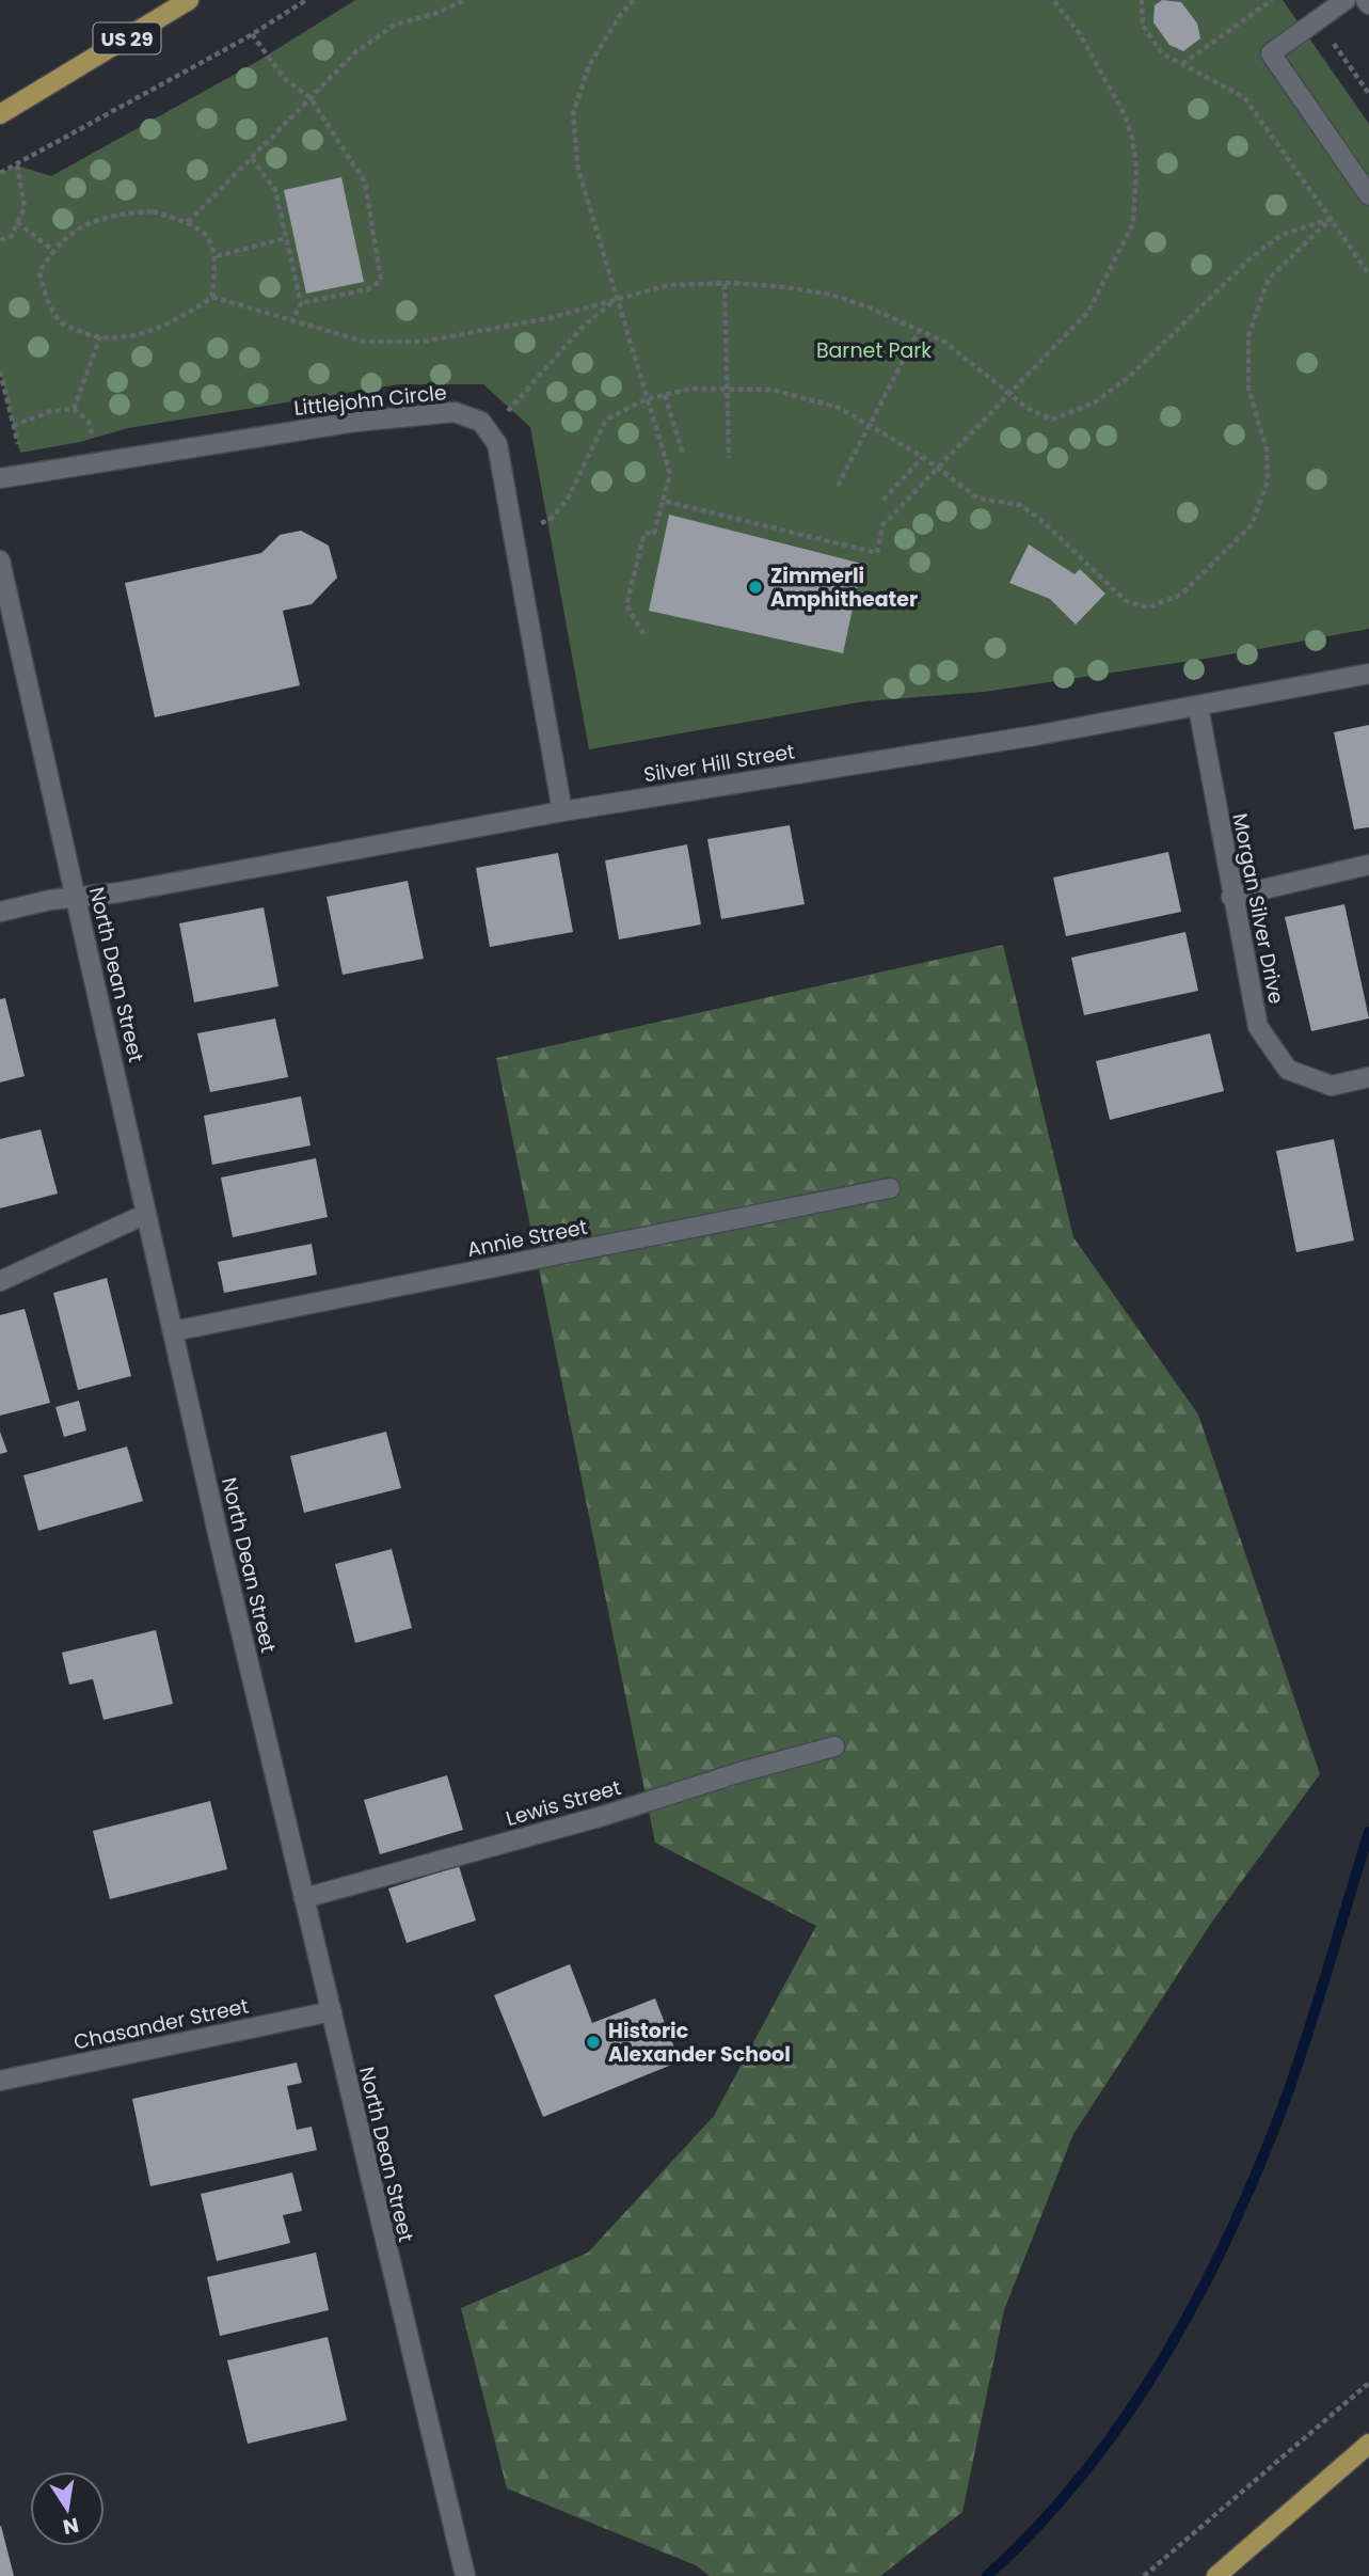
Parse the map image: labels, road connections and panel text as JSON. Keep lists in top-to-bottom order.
{
  "streets": {
    "main road": ["US 29"],
    "street": [
      "Littlejohn Circle",
      "Silver Hill Street",
      "Morgan Silver Drive",
      "North Dean Street",
      "Annie Street",
      "Lewis Street",
      "Chasander Street"
    ]
  },
  "crossings": [
    ["Silver Hill Street", "Morgan Silver Drive"],
    ["Silver Hill Street", "North Dean Street"],
    ["North Dean Street", "Annie Street"],
    ["North Dean Street", "Lewis Street"],
    ["North Dean Street", "Chasander Street"]
  ],
  "parks": ["Barnet Park"],
  "places": ["Zimmerli Amphitheater", "Historic Alexander School"],
  "north": "bottom"
}
